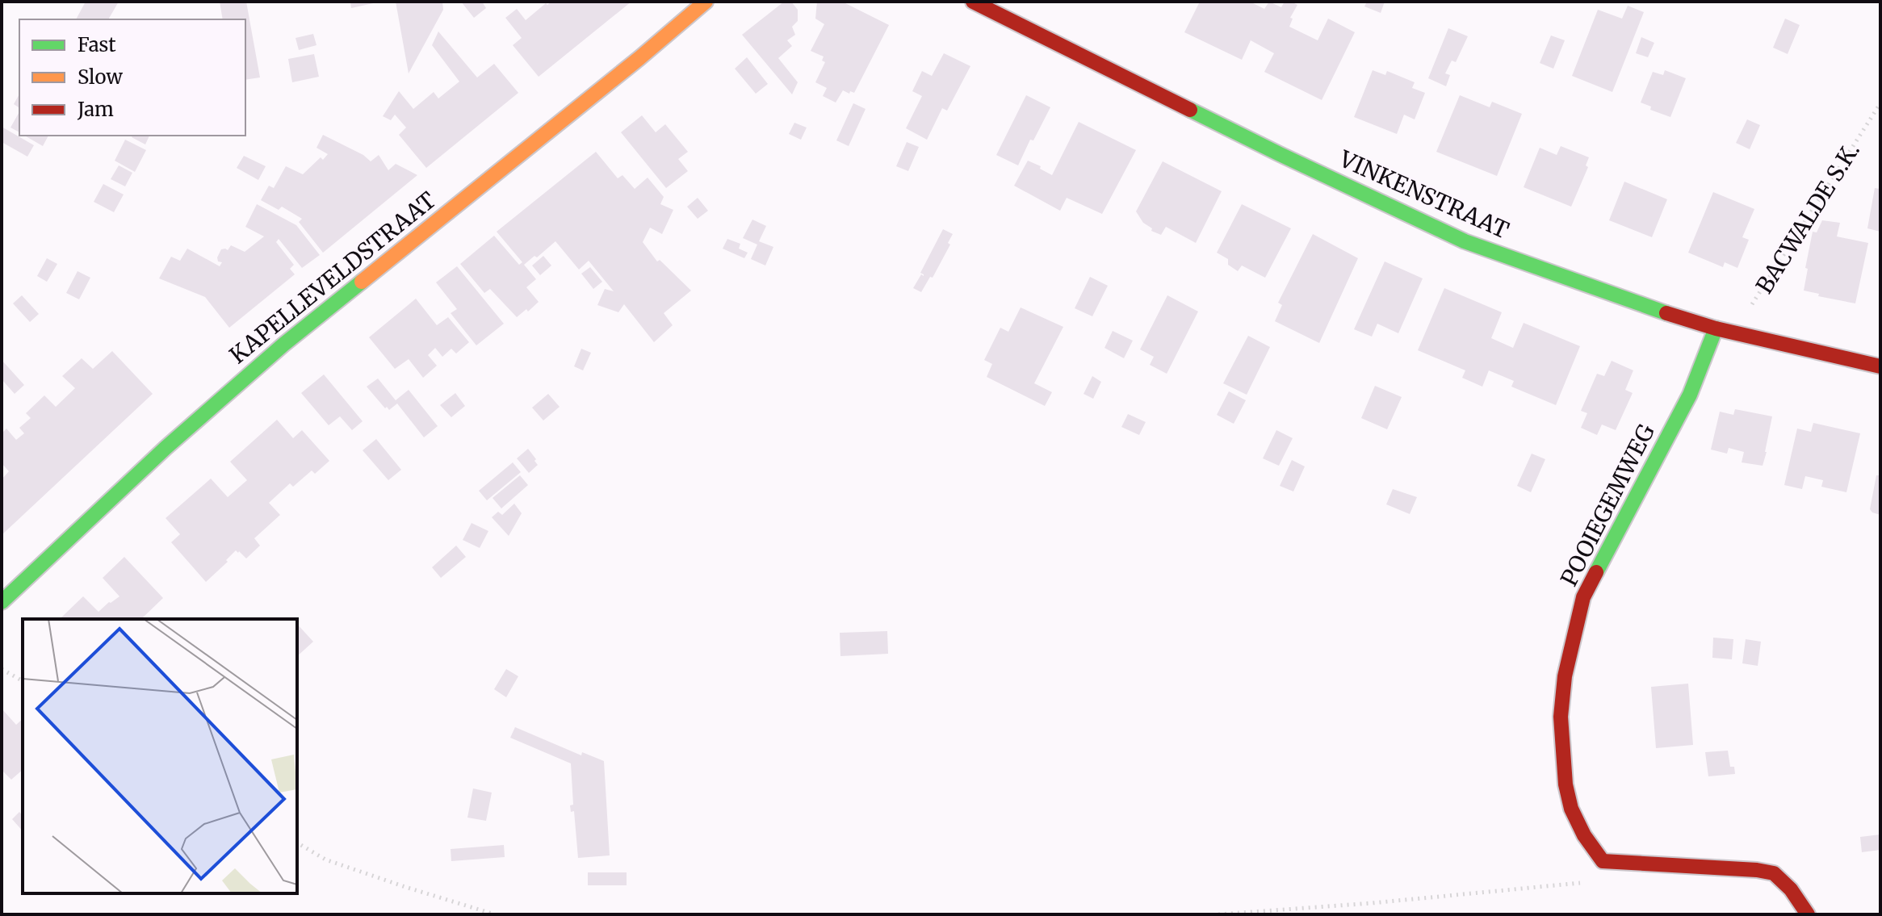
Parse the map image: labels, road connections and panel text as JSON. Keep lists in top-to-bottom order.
{
  "streets": {
    "street": ["VINKENSTRAAT", "KAPELLEVELDSTRAAT", "POOIEGEMWEG"],
    "path": ["BACWALDE S.K."]
  },
  "crossings": [
    ["VINKENSTRAAT", "BACWALDE S.K."],
    ["VINKENSTRAAT", "POOIEGEMWEG"]
  ],
  "legend": ["Fast", "Slow", "Jam"]
}
